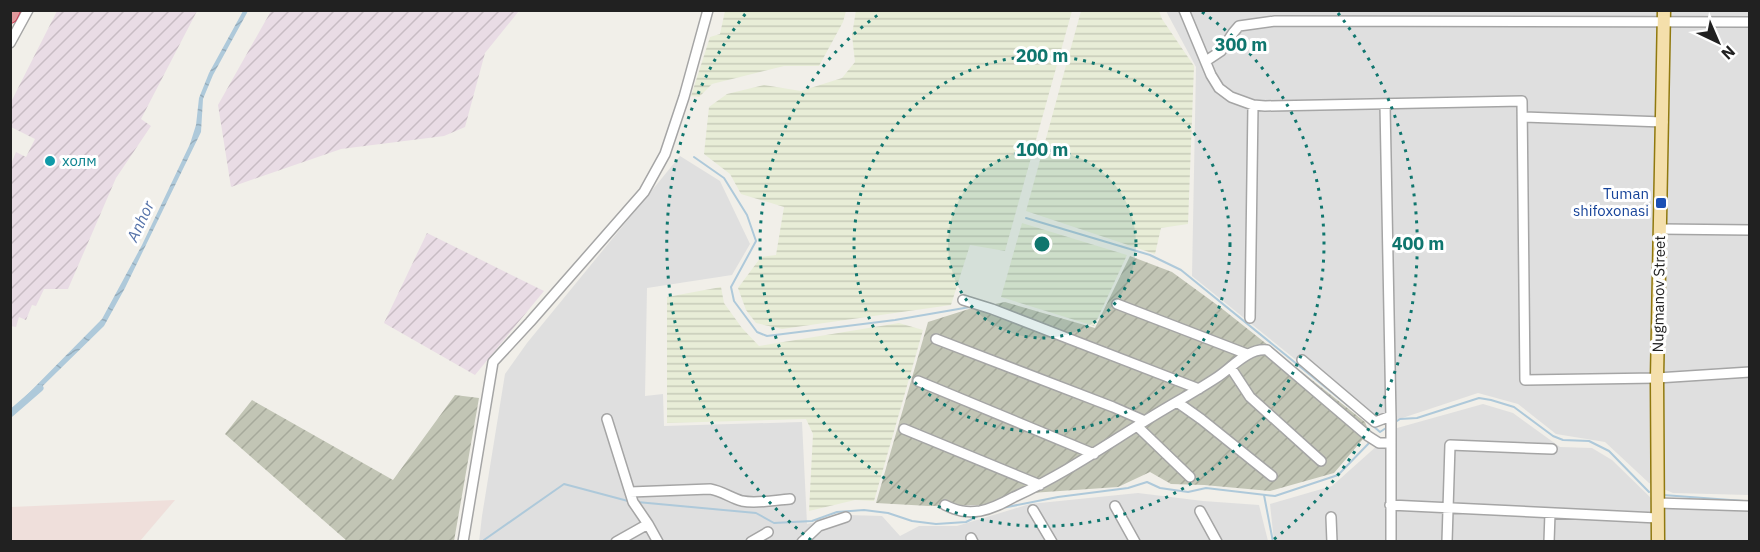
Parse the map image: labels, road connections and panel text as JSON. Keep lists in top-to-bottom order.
{
  "streets": {
    "main road": ["Nugmanov Street"]
  },
  "water": ["Anhor"],
  "places": {
    "other": ["холм"],
    "transit": ["Tuman shifoxonasi"]
  },
  "north": "bottom right",
  "rings": [
    "300 m",
    "200 m",
    "100 m",
    "400 m"
  ]
}
